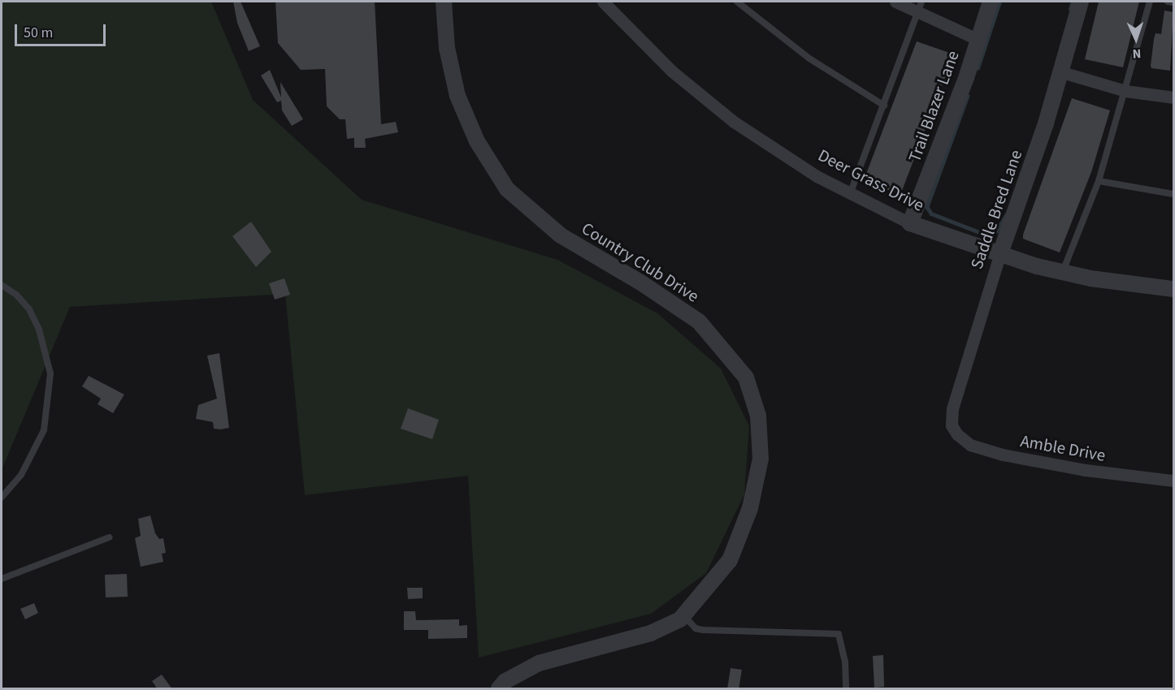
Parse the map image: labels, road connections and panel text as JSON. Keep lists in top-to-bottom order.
{
  "streets": {
    "street": [
      "Trail Blazer Lane",
      "Deer Grass Drive",
      "Saddle Bred Lane",
      "Country Club Drive",
      "Amble Drive"
    ]
  },
  "crossings": [
    ["Trail Blazer Lane", "Deer Grass Drive"],
    ["Deer Grass Drive", "Saddle Bred Lane"],
    ["Saddle Bred Lane", "Amble Drive"]
  ],
  "scale_bar": "50 m",
  "north": "bottom"
}
